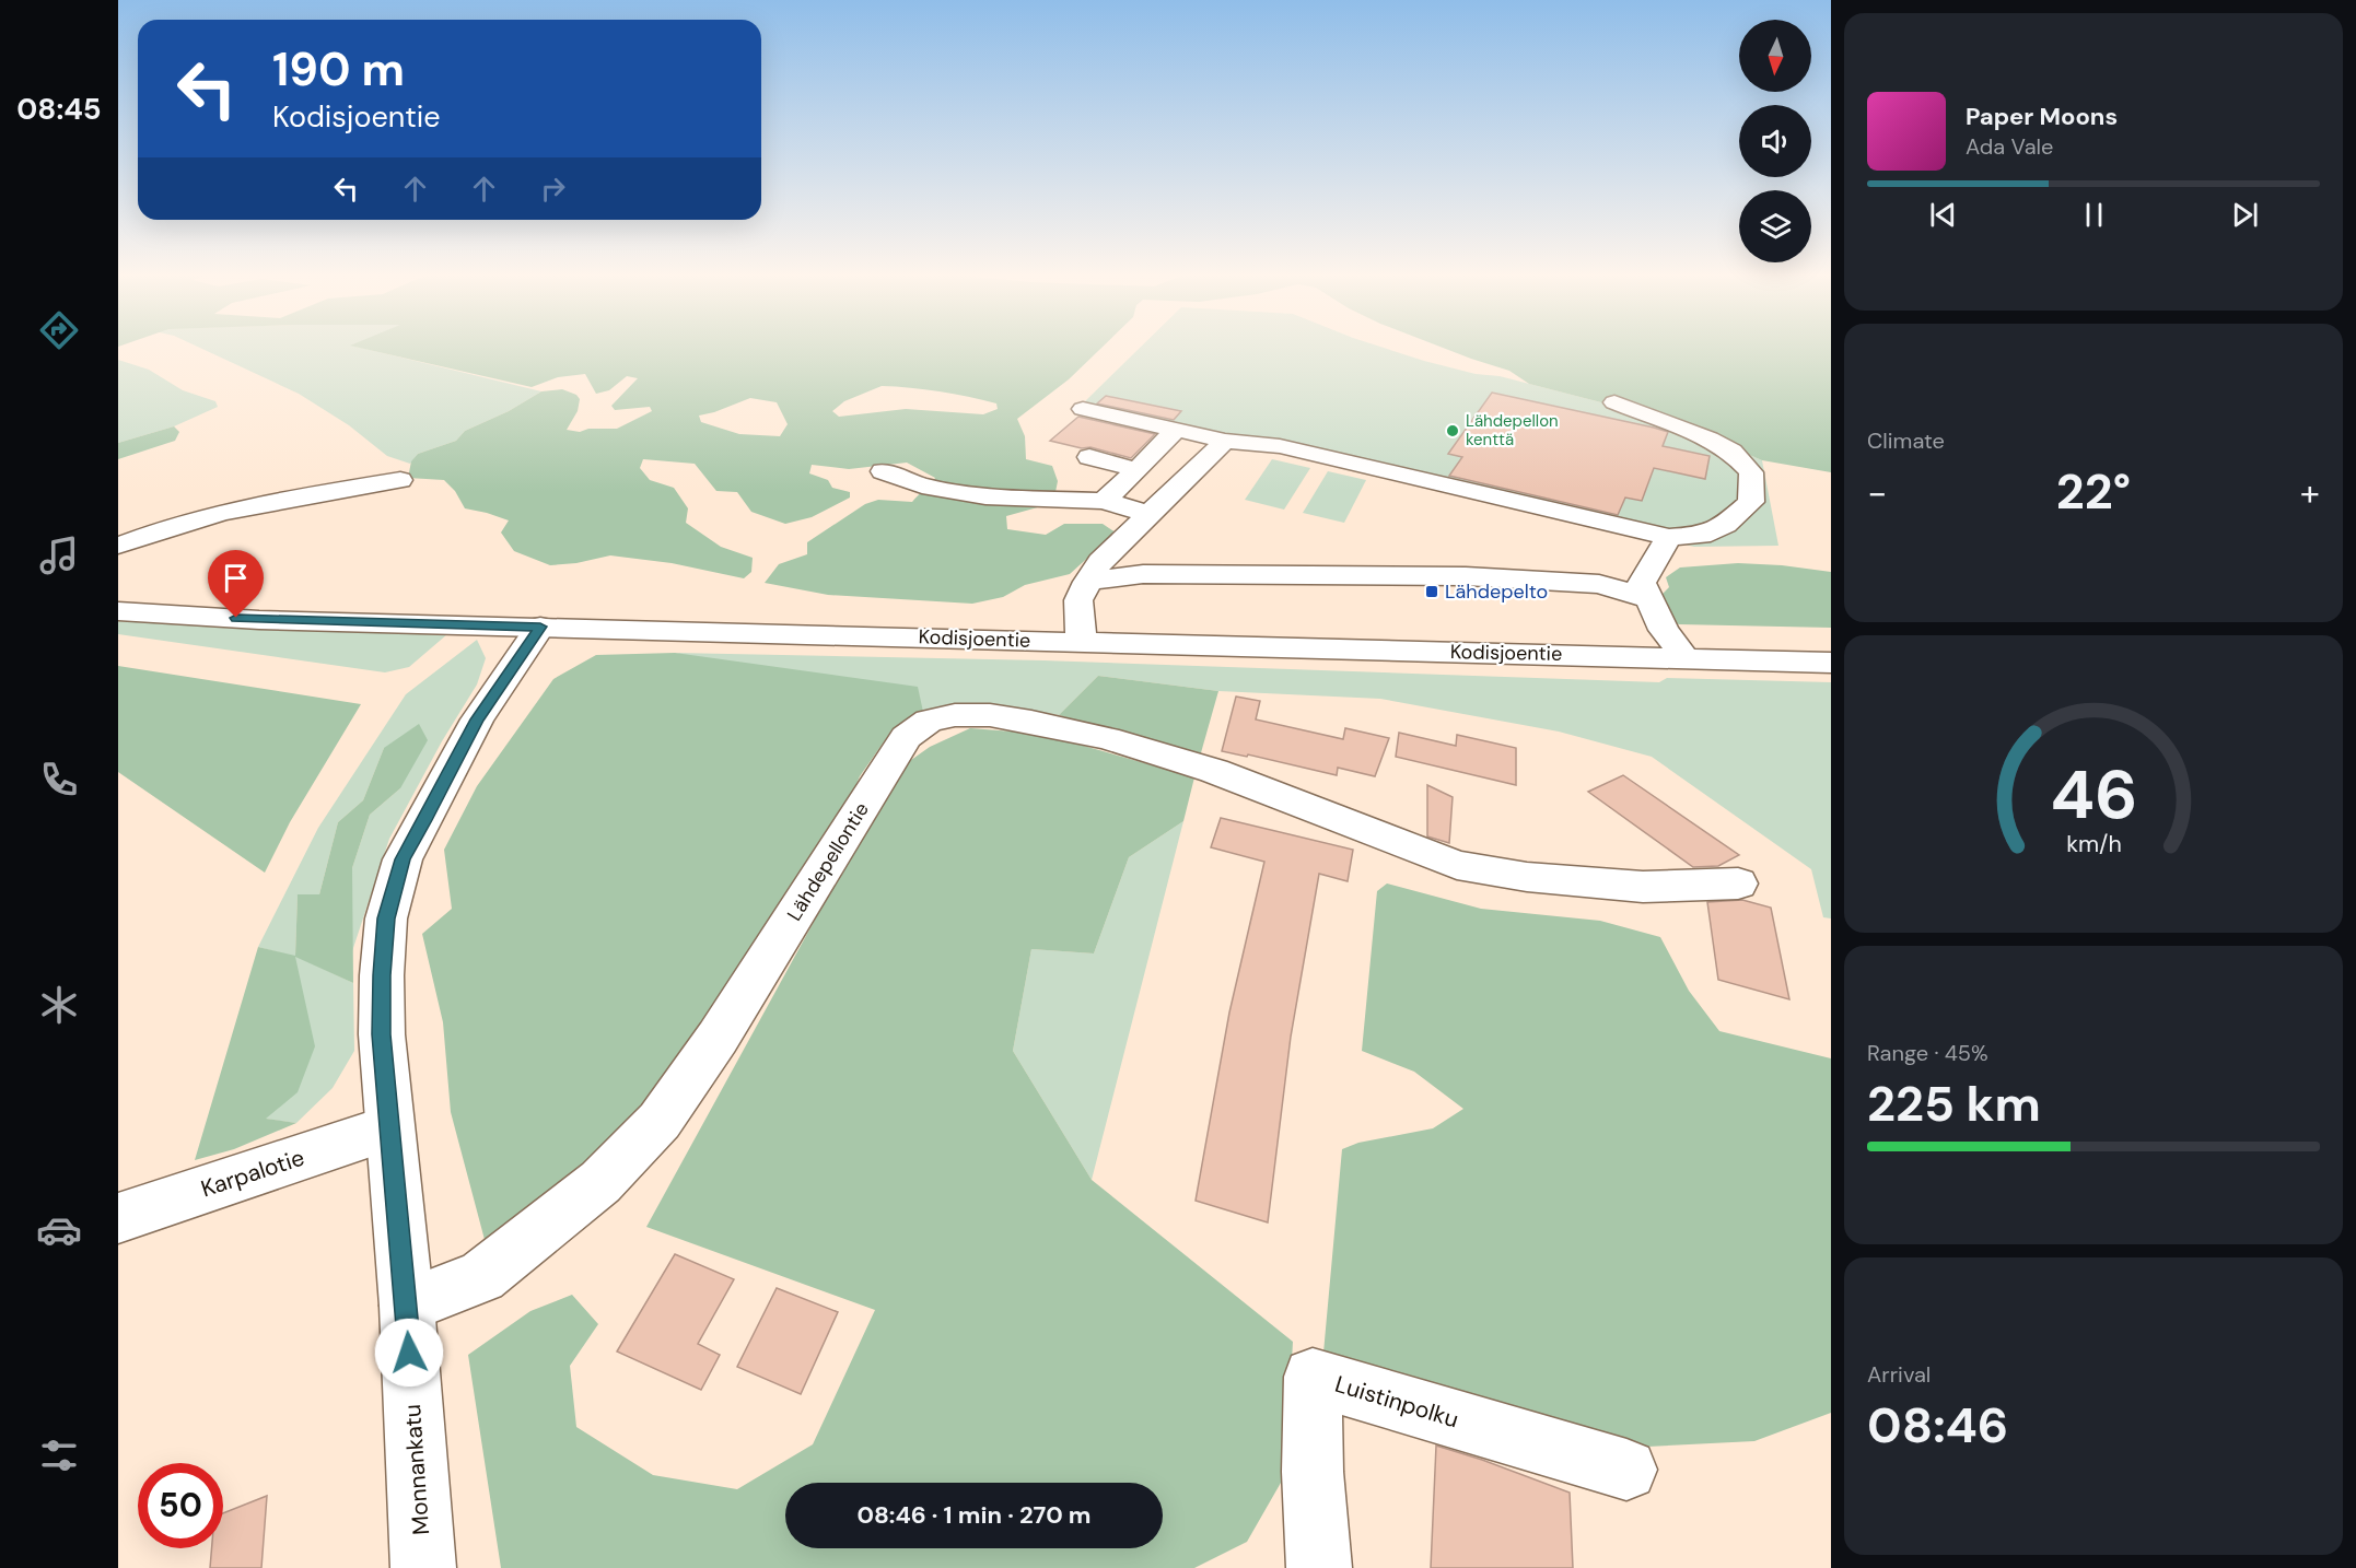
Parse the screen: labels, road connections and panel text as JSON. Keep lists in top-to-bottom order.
{
  "streets": {
    "street": [
      "Kodisjoentie",
      "Lähdepellontie",
      "Karpalotie",
      "Luistinpolku",
      "Monnankatu"
    ]
  },
  "crossings": [
    ["Kodisjoentie", "Monnankatu"],
    ["Lähdepellontie", "Monnankatu"],
    ["Karpalotie", "Monnankatu"]
  ],
  "places": {
    "other": ["Lähdepellon kenttä"],
    "transit": ["Lähdepelto"]
  },
  "north": "bottom",
  "page": {
    "tabs": "08:45",
    "turn": ["190 m", "Kodisjoentie"],
    "song": ["Paper Moons", "Ada Vale"],
    "tile": [
      "Climate",
      ["Range · 45%", "225 km"],
      ["Arrival", "08:46"]
    ],
    "heat": ["−", "22°", "+"],
    "limit": "50",
    "trip": "08:46 · 1 min · 270 m",
    "gauge": ["46", "km/h"]
  }
}
